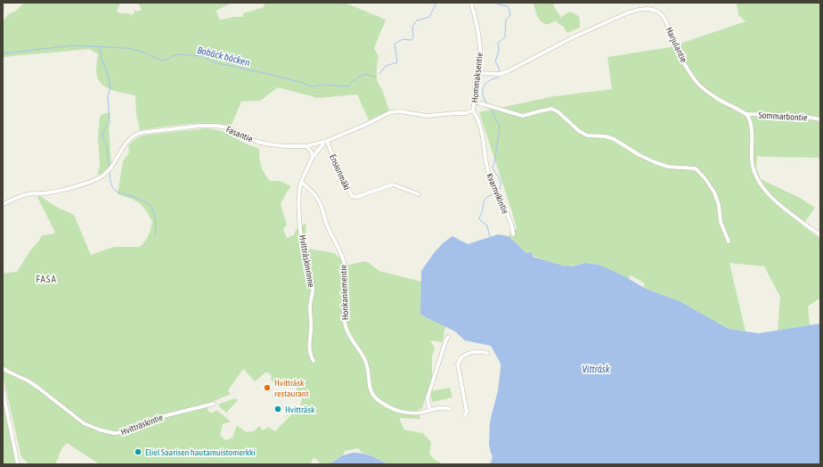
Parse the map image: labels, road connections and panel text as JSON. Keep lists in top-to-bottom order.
{
  "streets": {
    "street": [
      "Harjulantie",
      "Hommaksentie",
      "Sommarbontie",
      "Fasantie",
      "Ensionmäki",
      "Kvarnvikintie",
      "Hvitträskinrinne",
      "Honkaniementie",
      "Hvitträskintie"
    ]
  },
  "crossings": [
    ["Harjulantie", "Hommaksentie"],
    ["Harjulantie", "Sommarbontie"],
    ["Hommaksentie", "Fasantie"],
    ["Hommaksentie", "Kvarnvikintie"],
    ["Fasantie", "Ensionmäki"],
    ["Fasantie", "Kvarnvikintie"],
    ["Hvitträskinrinne", "Honkaniementie"]
  ],
  "districts": ["FASA"],
  "water": ["Bobäck bäcken", "Vitträsk"],
  "places": ["Hvitträsk restaurant", "Hvitträsk", "Eliel Saarisen hautamuistomerkki"]
}
